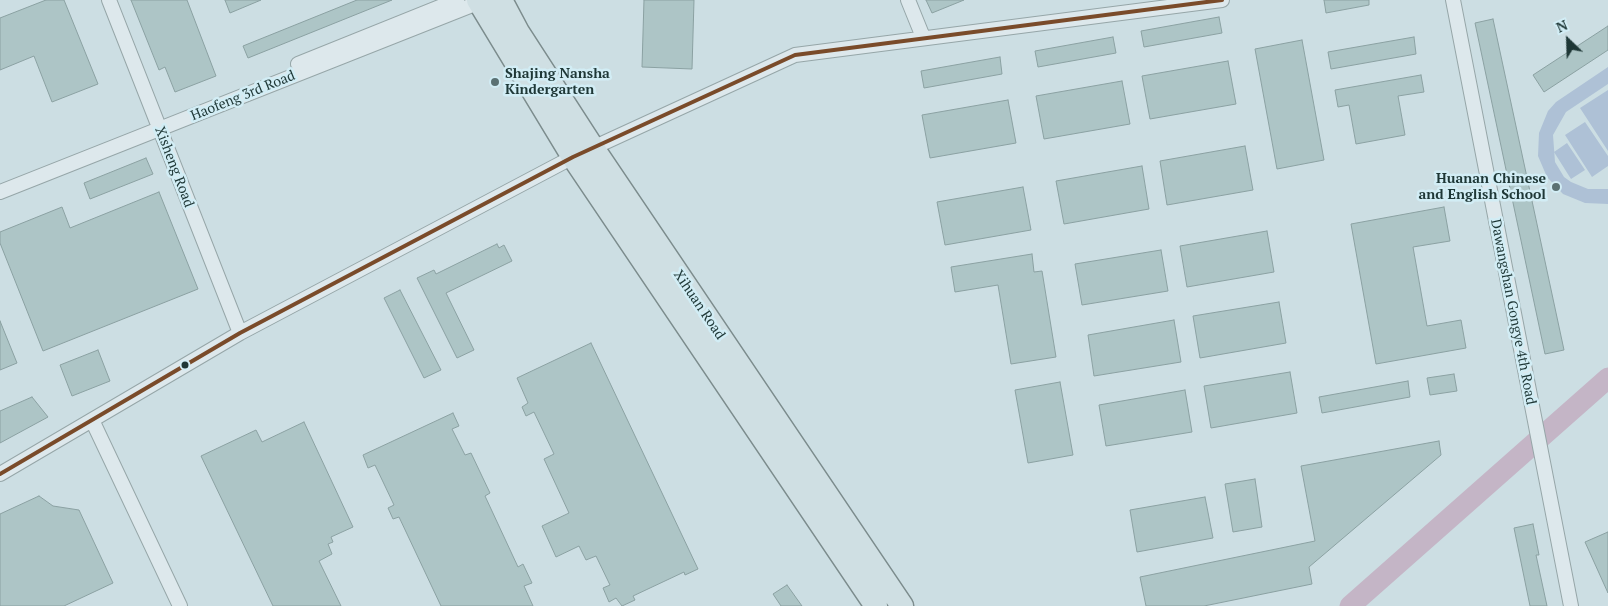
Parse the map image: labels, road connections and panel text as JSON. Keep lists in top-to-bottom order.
{
  "streets": {
    "main road": ["Xihuan Road"],
    "street": ["Haofeng 3rd Road", "Xisheng Road", "Dawangshan Gongye 4th Road"]
  },
  "crossings": [
    ["Haofeng 3rd Road", "Xisheng Road"],
    ["Haofeng 3rd Road", "Xihuan Road"]
  ],
  "places": ["Shajing Nansha Kindergarten", "Huanan Chinese and English School"],
  "north": "top left"
}
